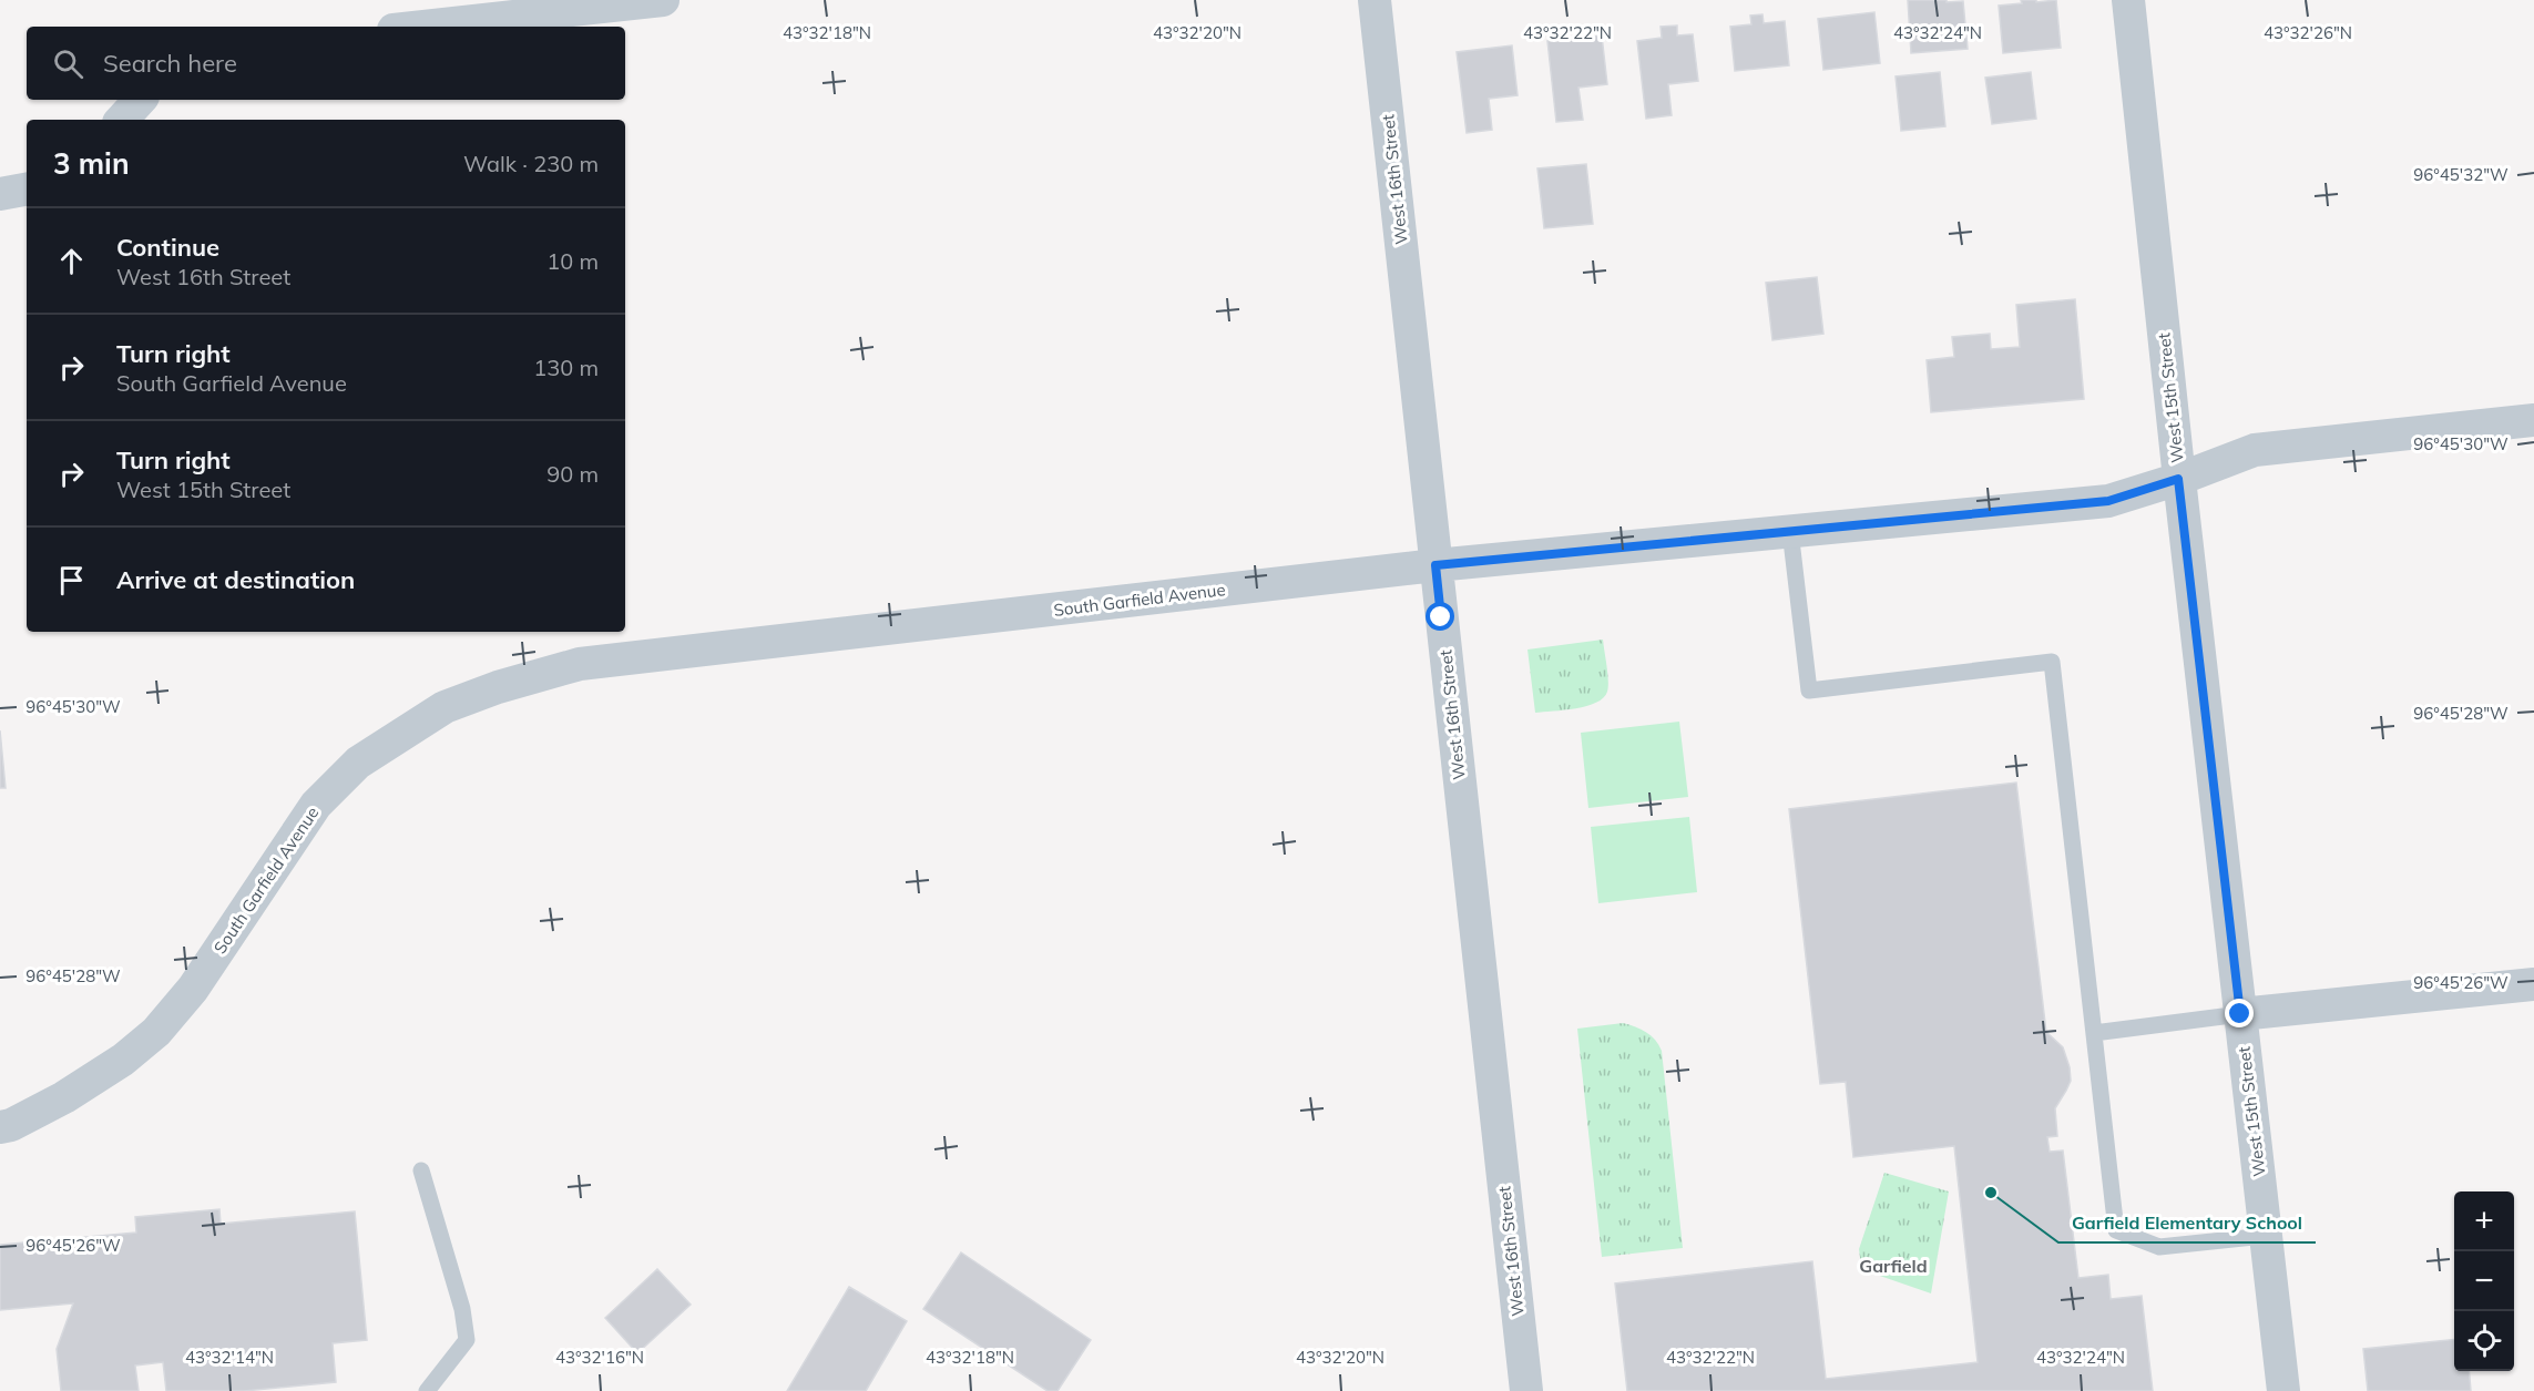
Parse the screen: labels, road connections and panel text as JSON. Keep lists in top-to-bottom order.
{
  "streets": {
    "street": ["West 16th Street", "West 15th Street", "South Garfield Avenue"]
  },
  "crossings": [
    ["West 16th Street", "South Garfield Avenue"],
    ["West 15th Street", "South Garfield Avenue"]
  ],
  "districts": ["Garfield"],
  "places": ["Garfield Elementary School"],
  "page": {
    "search": "Search here",
    "heading": ["3 min", "Walk · 230 m"],
    "list": [
      ["Continue", "West 16th Street", "10 m"],
      ["Turn right", "South Garfield Avenue", "130 m"],
      ["Turn right", "West 15th Street", "90 m"],
      "Arrive at destination"
    ],
    "map_buttons": ["+", "−"]
  },
  "coordinates": [
    "43°32'18\"N",
    "43°32'20\"N",
    "43°32'22\"N",
    "43°32'24\"N",
    "43°32'26\"N",
    "96°45'32\"W",
    "96°45'30\"W",
    "96°45'28\"W",
    "96°45'26\"W",
    "43°32'14\"N",
    "43°32'16\"N"
  ]
}
